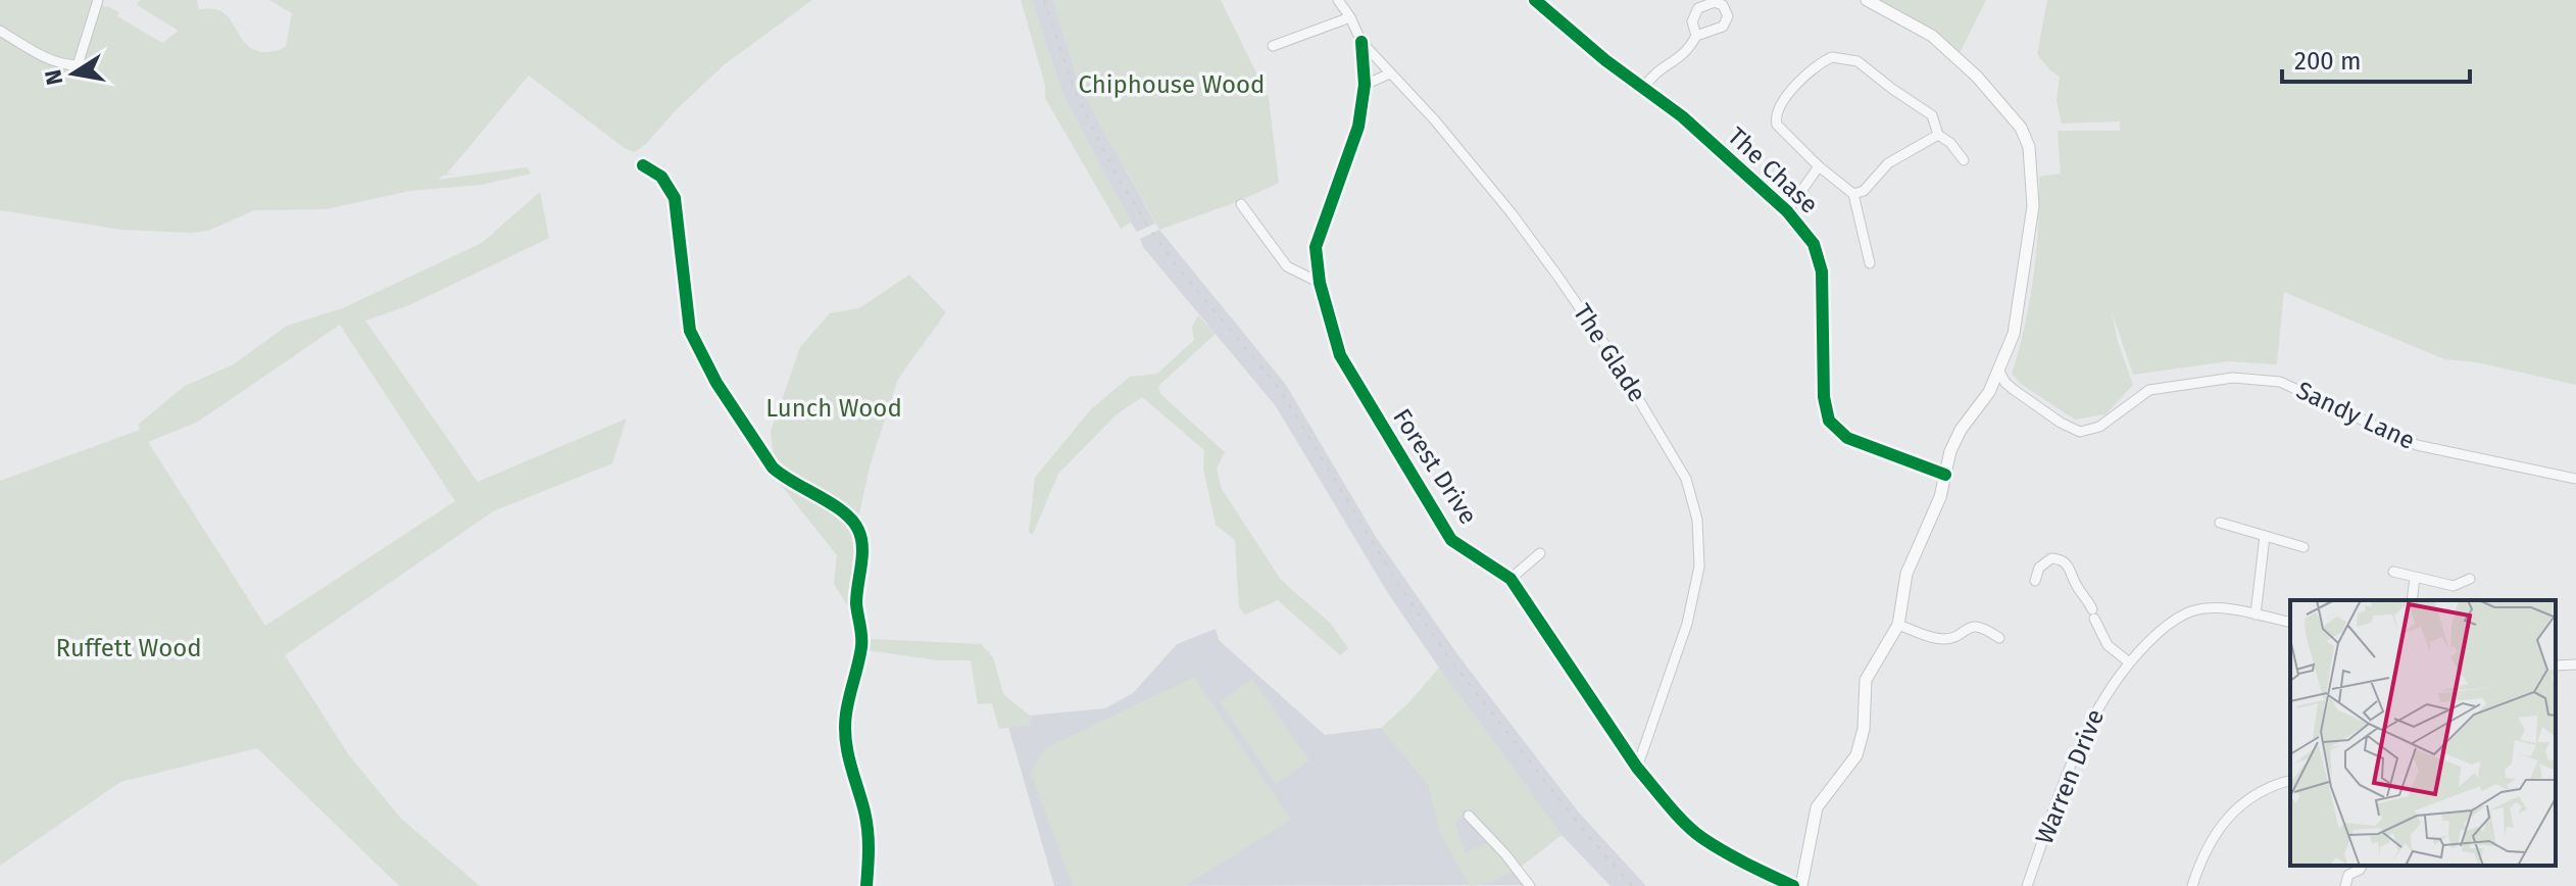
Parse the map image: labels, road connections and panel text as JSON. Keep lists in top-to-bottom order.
{
  "streets": {
    "street": [
      "The Chase",
      "The Glade",
      "Sandy Lane",
      "Forest Drive",
      "Warren Drive"
    ]
  },
  "crossings": [
    ["The Glade", "Forest Drive"]
  ],
  "parks": ["Chiphouse Wood", "Lunch Wood", "Ruffett Wood"],
  "scale_bar": "200 m",
  "north": "left"
}
